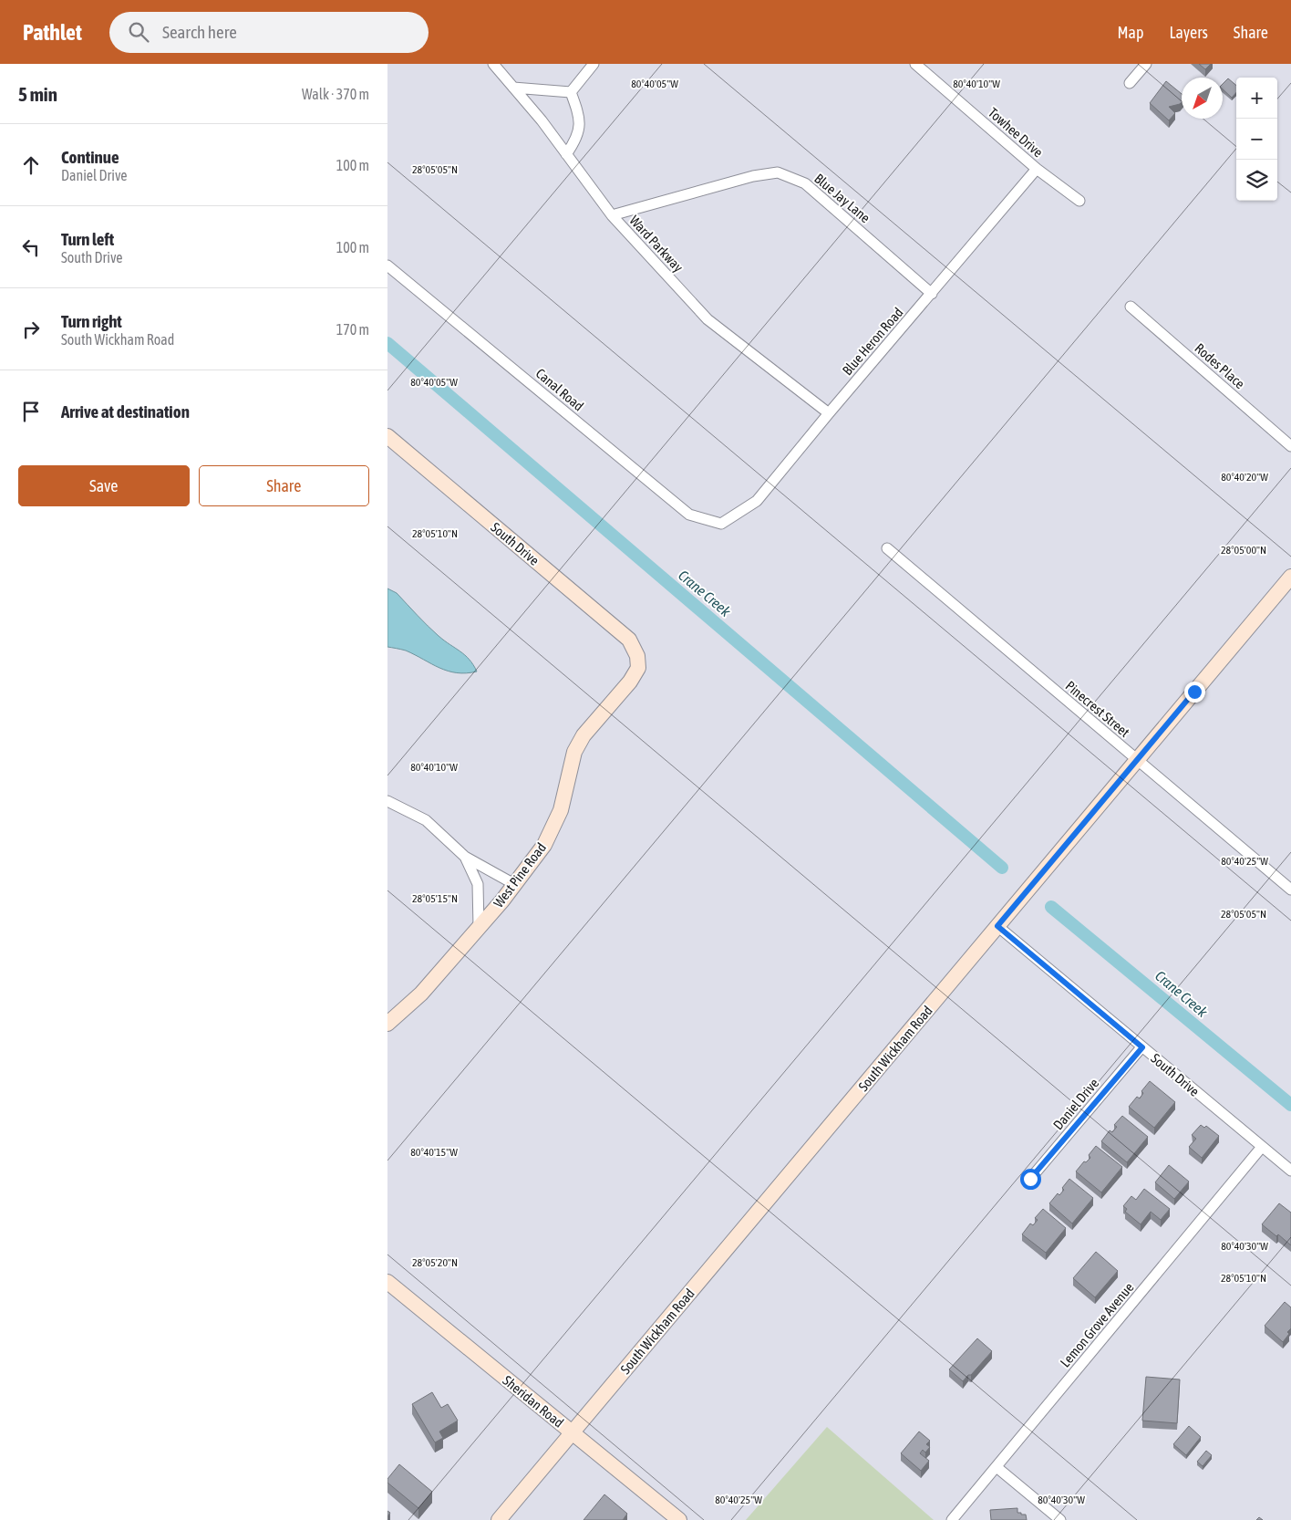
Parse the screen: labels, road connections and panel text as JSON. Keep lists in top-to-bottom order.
{
  "streets": {
    "main road": [
      "South Drive",
      "West Pine Road",
      "South Wickham Road",
      "Sheridan Road"
    ],
    "street": [
      "Towhee Drive",
      "Blue Jay Lane",
      "Ward Parkway",
      "Blue Heron Road",
      "Rodes Place",
      "Canal Road",
      "Pinecrest Street",
      "Daniel Drive",
      "Lemon Grove Avenue"
    ]
  },
  "crossings": [
    ["Towhee Drive", "Blue Heron Road"],
    ["Blue Jay Lane", "Ward Parkway"],
    ["Blue Jay Lane", "Blue Heron Road"],
    ["Ward Parkway", "Blue Heron Road"],
    ["Blue Heron Road", "Canal Road"],
    ["South Drive", "West Pine Road"],
    ["South Drive", "South Wickham Road"],
    ["South Drive", "Daniel Drive"],
    ["South Drive", "Lemon Grove Avenue"],
    ["Pinecrest Street", "South Wickham Road"],
    ["South Wickham Road", "Sheridan Road"]
  ],
  "water": ["Crane Creek"],
  "north": "bottom left",
  "page": {
    "header": "Pathlet",
    "search": "Search here",
    "nav": ["Map", "Layers", "Share"],
    "heading": ["5 min", "Walk · 370 m"],
    "map_buttons": ["+", "−"],
    "list": [
      ["Continue", "Daniel Drive", "100 m"],
      ["Turn left", "South Drive", "100 m"],
      ["Turn right", "South Wickham Road", "170 m"],
      "Arrive at destination"
    ],
    "buttons": ["Save", "Share"]
  },
  "coordinates": [
    "80°40'05\"W",
    "80°40'10\"W",
    "28°05'05\"N",
    "80°40'20\"W",
    "28°05'10\"N",
    "28°05'00\"N",
    "80°40'25\"W",
    "28°05'15\"N",
    "80°40'15\"W",
    "80°40'30\"W",
    "28°05'20\"N"
  ]
}
